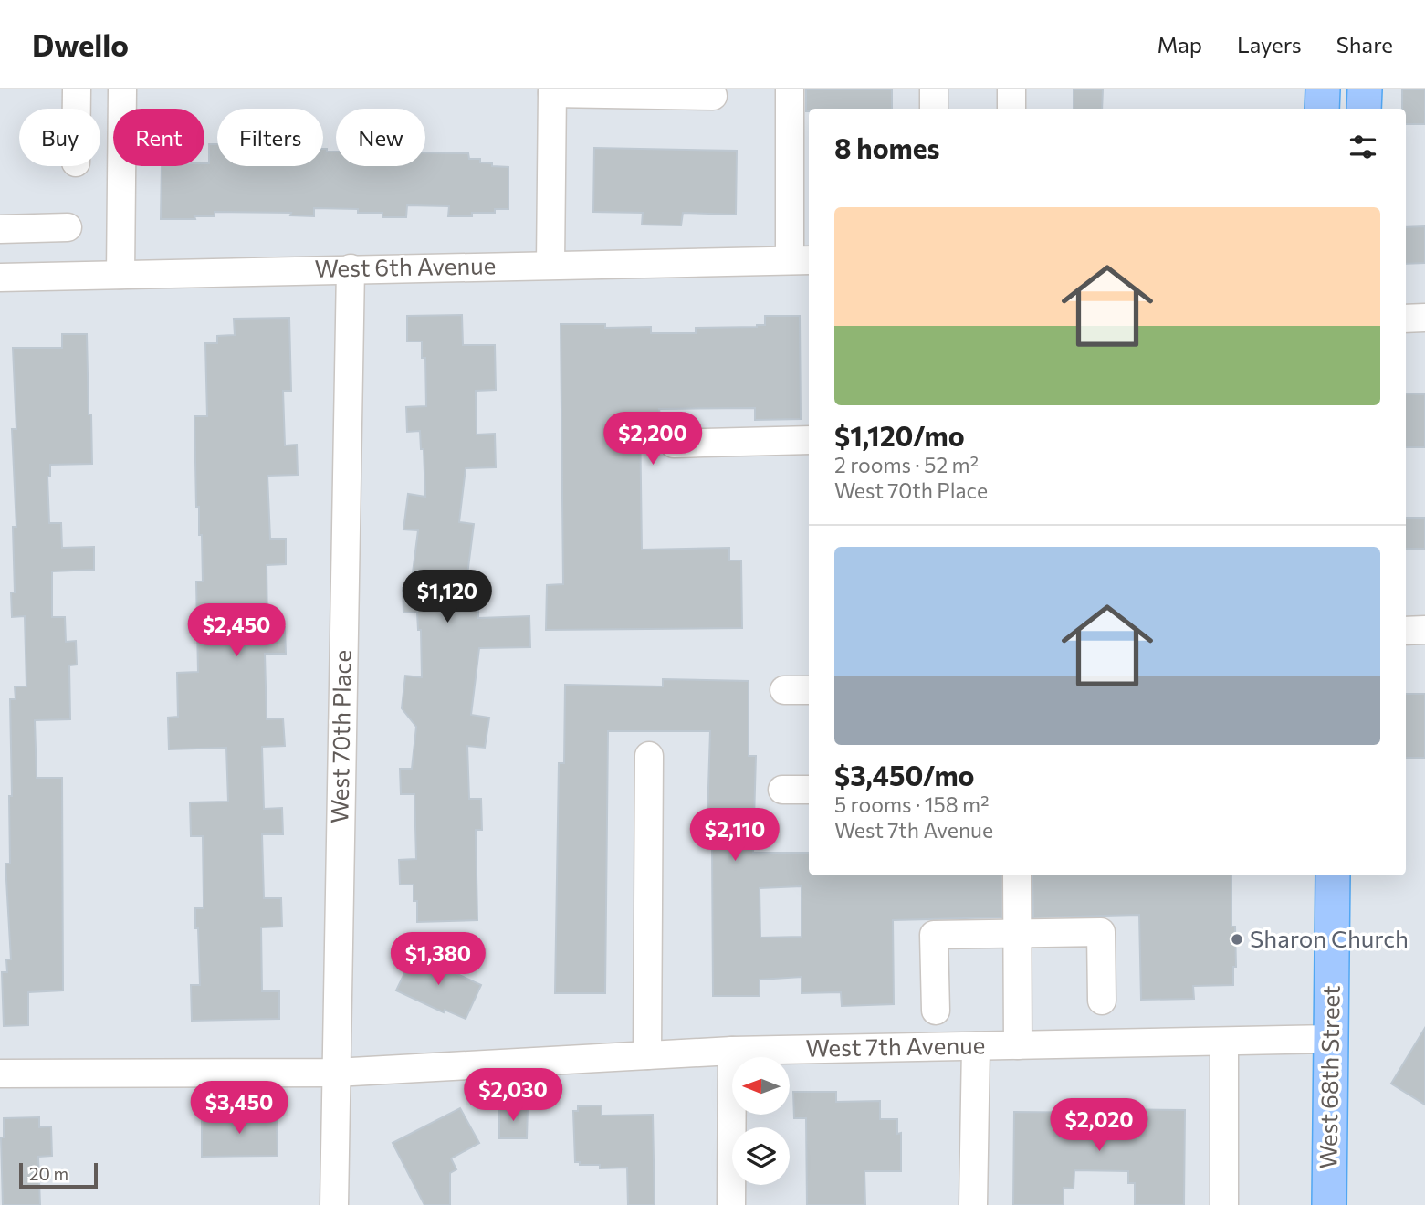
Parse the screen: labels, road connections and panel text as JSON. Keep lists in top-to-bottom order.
{
  "streets": {
    "main road": ["West 68th Street"],
    "street": ["West 6th Avenue", "West 70th Place", "West 7th Avenue"]
  },
  "crossings": [
    ["West 6th Avenue", "West 70th Place"],
    ["West 70th Place", "West 7th Avenue"],
    ["West 7th Avenue", "West 68th Street"]
  ],
  "places": ["Sharon Church"],
  "scale_bar": "20 m",
  "north": "left",
  "page": {
    "header": "Dwello",
    "nav": ["Map", "Layers", "Share"],
    "chip": [
      "Buy",
      "Rent",
      "Filters",
      "New"
    ],
    "heading": "8 homes",
    "list": [
      {
        "name": "$1,120/mo",
        "note": "2 rooms · 52 m² · West 70th Place"
      },
      {
        "name": "$3,450/mo",
        "note": "5 rooms · 158 m² · West 7th Avenue"
      }
    ],
    "price": [
      "$2,200",
      "$1,120",
      "$2,450",
      "$2,110",
      "$1,380",
      "$2,030",
      "$3,450",
      "$2,020"
    ],
    "scale": "20 m"
  }
}
